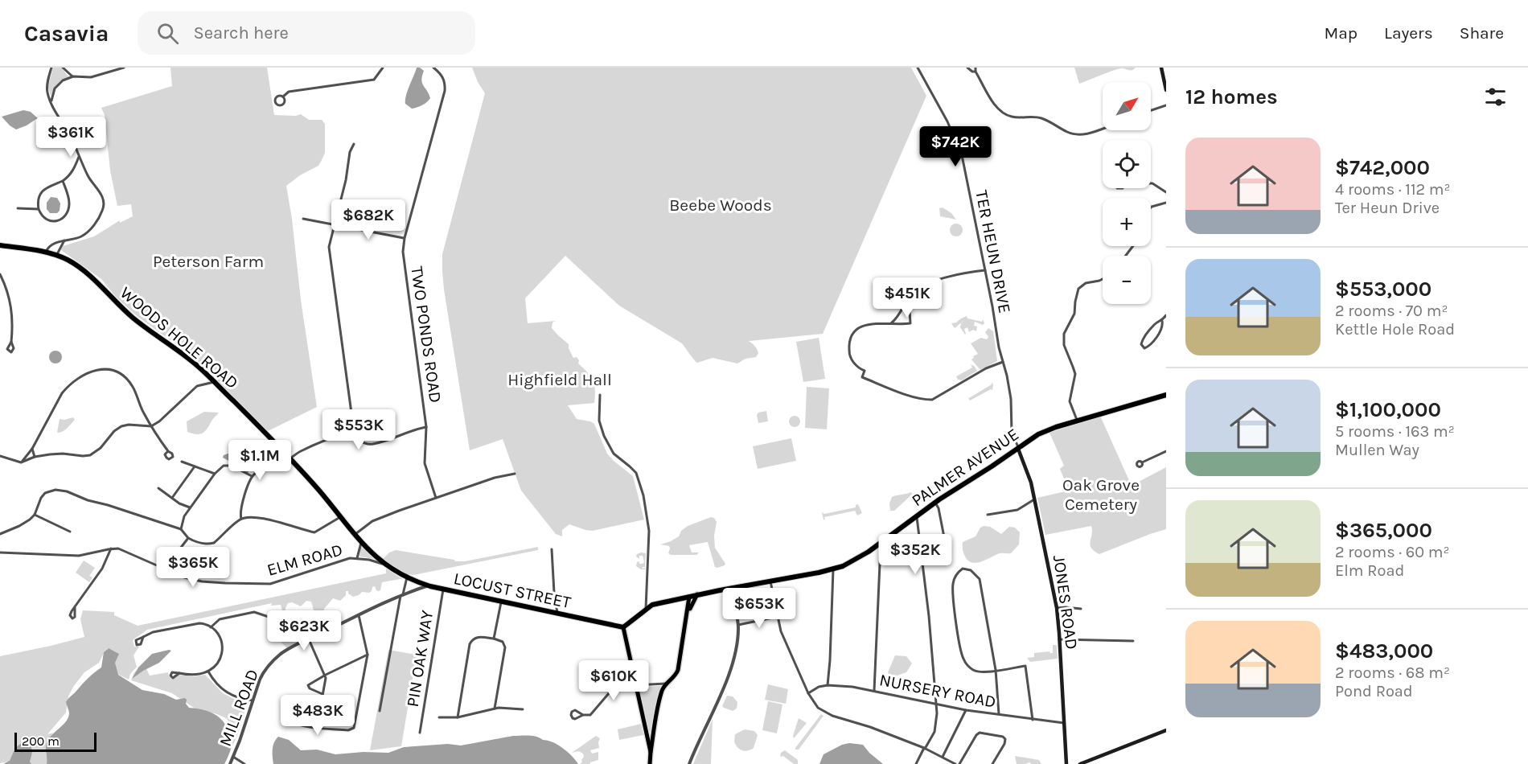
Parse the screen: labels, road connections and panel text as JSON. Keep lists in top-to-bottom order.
{
  "streets": {
    "highway": ["WOODS HOLE ROAD", "PALMER AVENUE", "LOCUST STREET"],
    "main road": ["JONES ROAD"],
    "street": [
      "TER HEUN DRIVE",
      "TWO PONDS ROAD",
      "ELM ROAD",
      "PIN OAK WAY",
      "NURSERY ROAD",
      "MILL ROAD"
    ]
  },
  "crossings": [
    ["TER HEUN DRIVE", "PALMER AVENUE"],
    ["TER HEUN DRIVE", "JONES ROAD"],
    ["WOODS HOLE ROAD", "ELM ROAD"],
    ["WOODS HOLE ROAD", "LOCUST STREET"],
    ["PALMER AVENUE", "JONES ROAD"],
    ["LOCUST STREET", "PIN OAK WAY"],
    ["LOCUST STREET", "MILL ROAD"],
    ["JONES ROAD", "NURSERY ROAD"]
  ],
  "parks": [
    "Beebe Woods",
    "Peterson Farm",
    "Highfield Hall",
    "Oak Grove Cemetery"
  ],
  "scale_bar": "200 m",
  "north": "top right",
  "page": {
    "header": "Casavia",
    "search": "Search here",
    "nav": ["Map", "Layers", "Share"],
    "heading": "12 homes",
    "map_buttons": ["+", "−"],
    "price": [
      "$361K",
      "$742K",
      "$682K",
      "$451K",
      "$553K",
      "$1.1M",
      "$352K",
      "$365K",
      "$653K",
      "$623K",
      "$610K",
      "$483K"
    ],
    "list": [
      {
        "name": "$742,000",
        "note": "4 rooms · 112 m² · Ter Heun Drive"
      },
      {
        "name": "$553,000",
        "note": "2 rooms · 70 m² · Kettle Hole Road"
      },
      {
        "name": "$1,100,000",
        "note": "5 rooms · 163 m² · Mullen Way"
      },
      {
        "name": "$365,000",
        "note": "2 rooms · 60 m² · Elm Road"
      },
      {
        "name": "$483,000",
        "note": "2 rooms · 68 m² · Pond Road"
      }
    ],
    "scale": "200 m"
  }
}
